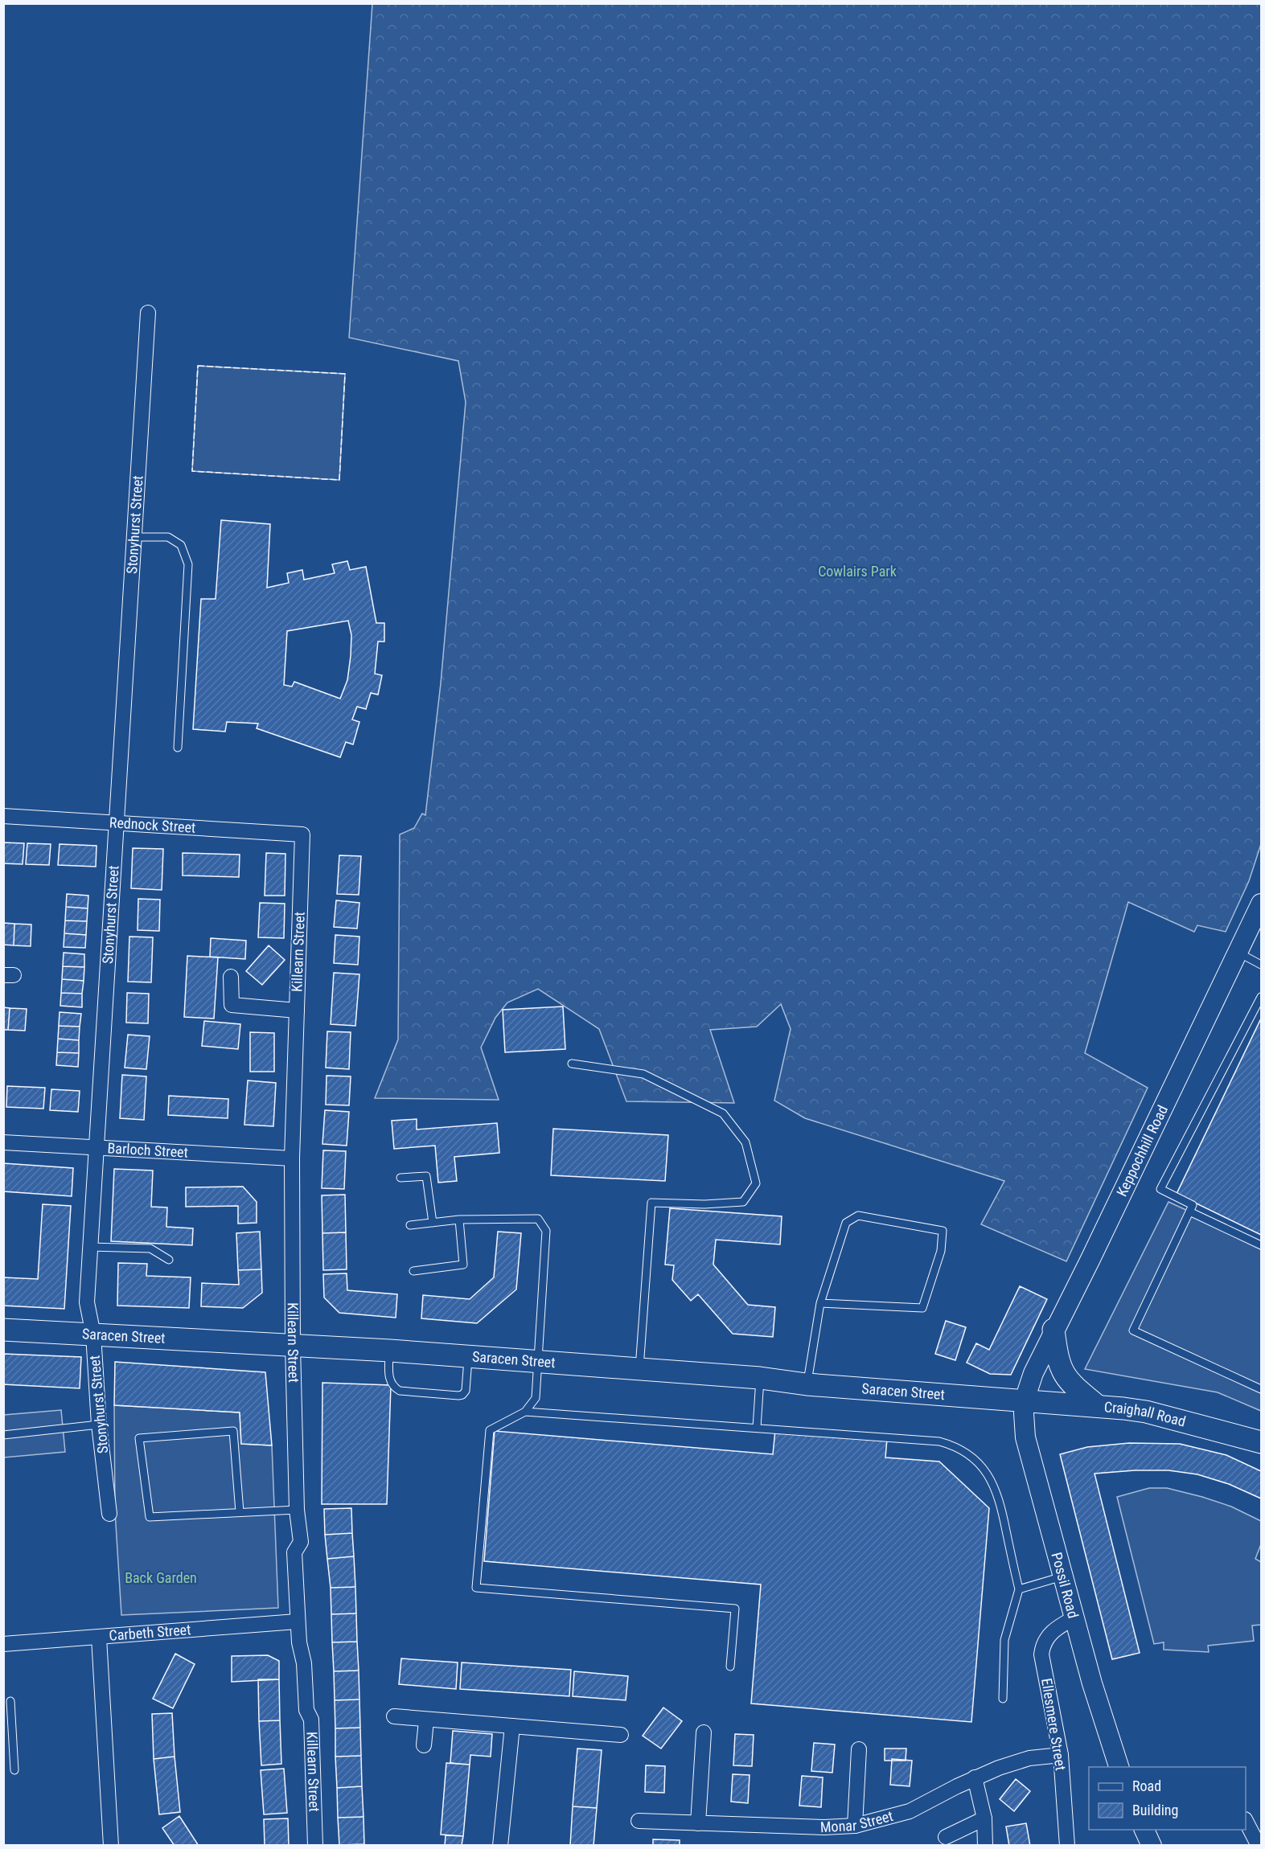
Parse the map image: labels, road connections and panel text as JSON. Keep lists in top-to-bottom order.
{
  "streets": {
    "main road": ["Saracen Street", "Craighall Road"],
    "street": [
      "Stonyhurst Street",
      "Rednock Street",
      "Killearn Street",
      "Barloch Street",
      "Keppochhill Road",
      "Possil Road",
      "Carbeth Street",
      "Ellesmere Street",
      "Monar Street"
    ]
  },
  "crossings": [
    ["Stonyhurst Street", "Rednock Street"],
    ["Stonyhurst Street", "Barloch Street"],
    ["Stonyhurst Street", "Saracen Street"],
    ["Rednock Street", "Killearn Street"],
    ["Killearn Street", "Barloch Street"],
    ["Killearn Street", "Saracen Street"],
    ["Killearn Street", "Carbeth Street"],
    ["Keppochhill Road", "Saracen Street"],
    ["Keppochhill Road", "Craighall Road"],
    ["Keppochhill Road", "Possil Road"],
    ["Saracen Street", "Craighall Road"],
    ["Saracen Street", "Possil Road"],
    ["Craighall Road", "Possil Road"],
    ["Possil Road", "Ellesmere Street"],
    ["Ellesmere Street", "Monar Street"]
  ],
  "parks": ["Cowlairs Park", "Back Garden"],
  "legend": ["Road", "Building"]
}
